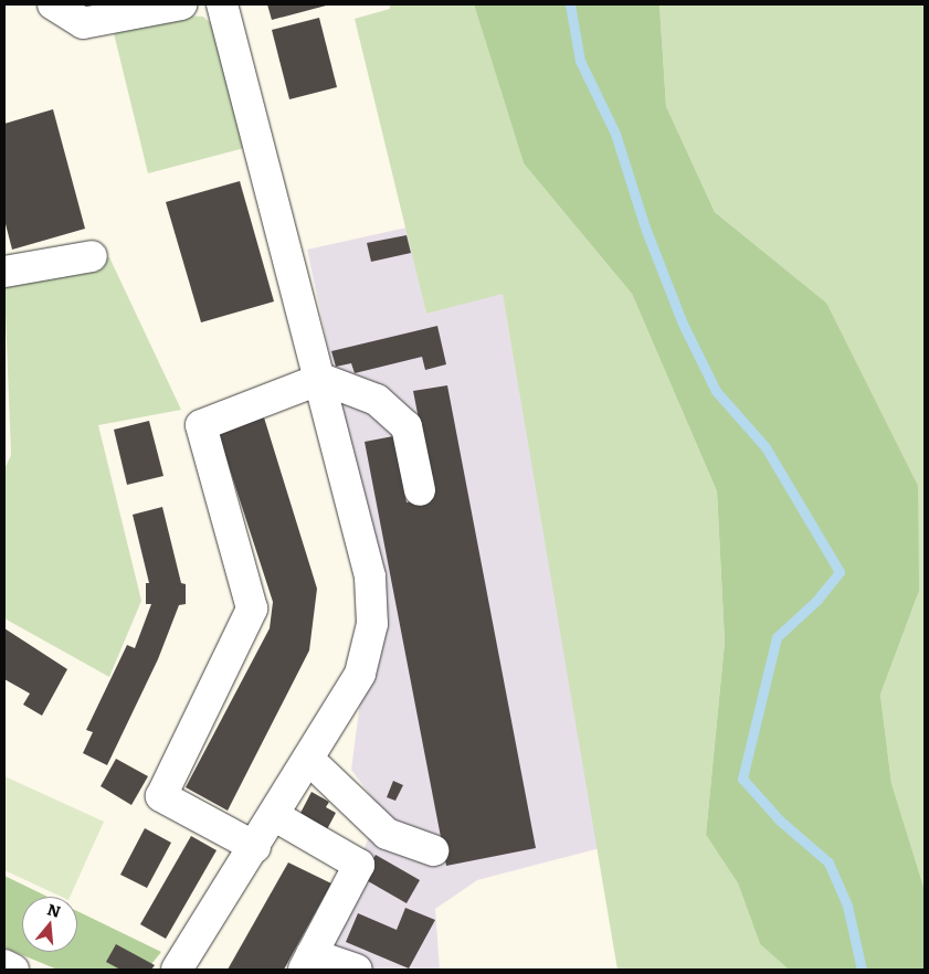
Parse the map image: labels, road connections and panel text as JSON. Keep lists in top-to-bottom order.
{
  "north": "top"
}
